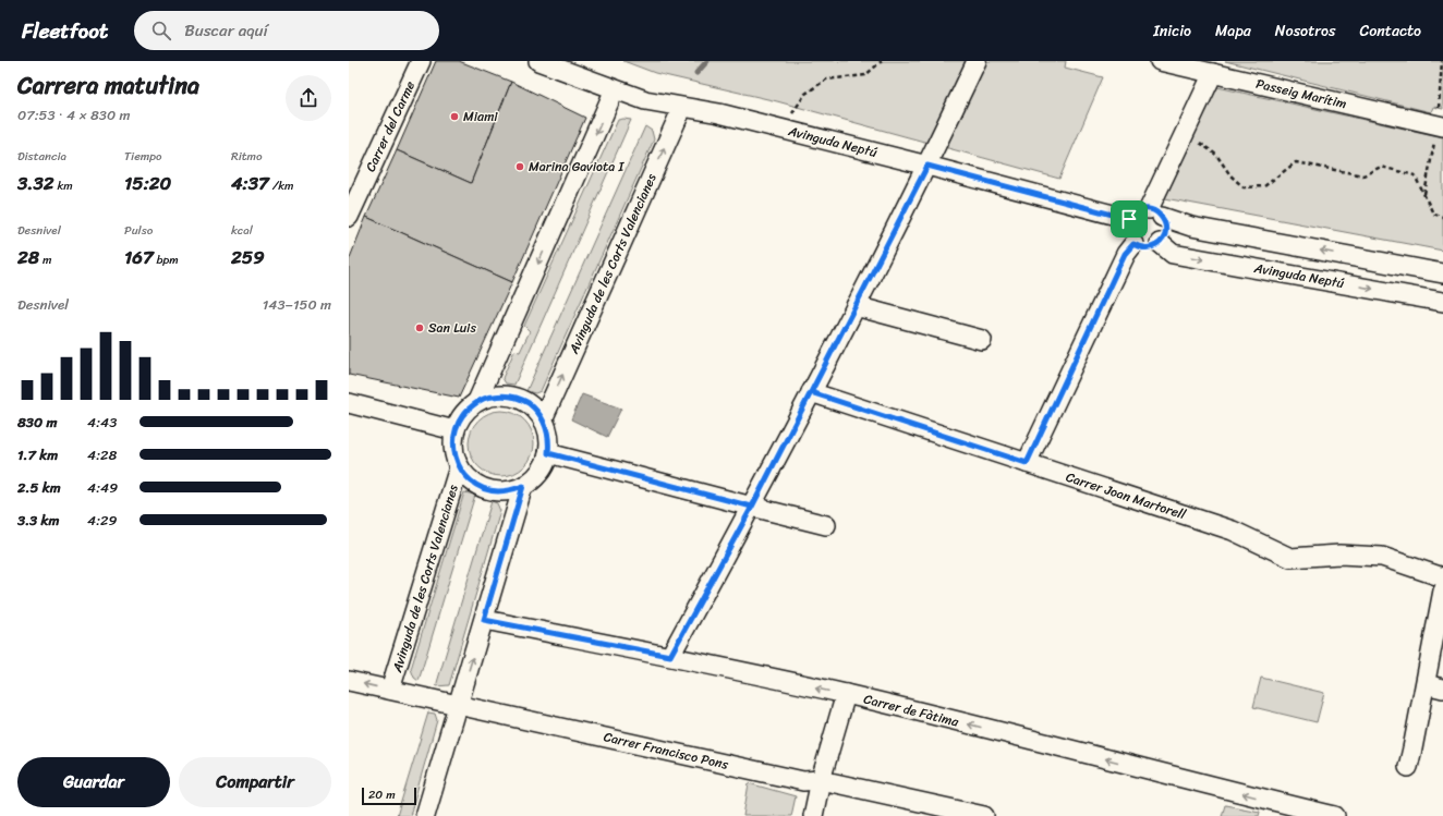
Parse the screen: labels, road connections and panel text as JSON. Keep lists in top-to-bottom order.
{
  "streets": {
    "street": [
      "Passeig Marítim",
      "Carrer del Carme",
      "Avinguda Neptú",
      "Avinguda de les Corts Valencianes",
      "Carrer Joan Martorell",
      "Carrer de Fàtima",
      "Carrer Francisco Pons"
    ]
  },
  "crossings": [
    ["Avinguda Neptú", "Avinguda de les Corts Valencianes"],
    ["Avinguda de les Corts Valencianes", "Carrer Francisco Pons"]
  ],
  "one_way": ["Carrer de Fàtima"],
  "places": ["Miami", "Marina Gaviota I", "San Luis"],
  "scale_bar": "20 m",
  "page": {
    "header": "Fleetfoot",
    "search": "Buscar aquí",
    "nav": [
      "Inicio",
      "Mapa",
      "Nosotros",
      "Contacto"
    ],
    "heading": ["Carrera matutina", "07:53 · 4 × 830 m"],
    "stats": [
      ["Distancia", "3.32 km"],
      ["Tiempo", "15:20"],
      ["Ritmo", "4:37 /km"],
      ["Desnivel", "28 m"],
      ["Pulso", "167 bpm"],
      ["kcal", "259"]
    ],
    "chart": ["Desnivel", "143–150 m"],
    "list": [
      {
        "name": "830 m",
        "note": "4:43"
      },
      {
        "name": "1.7 km",
        "note": "4:28"
      },
      {
        "name": "2.5 km",
        "note": "4:49"
      },
      {
        "name": "3.3 km",
        "note": "4:29"
      }
    ],
    "buttons": ["Guardar", "Compartir"],
    "scale": "20 m"
  }
}
